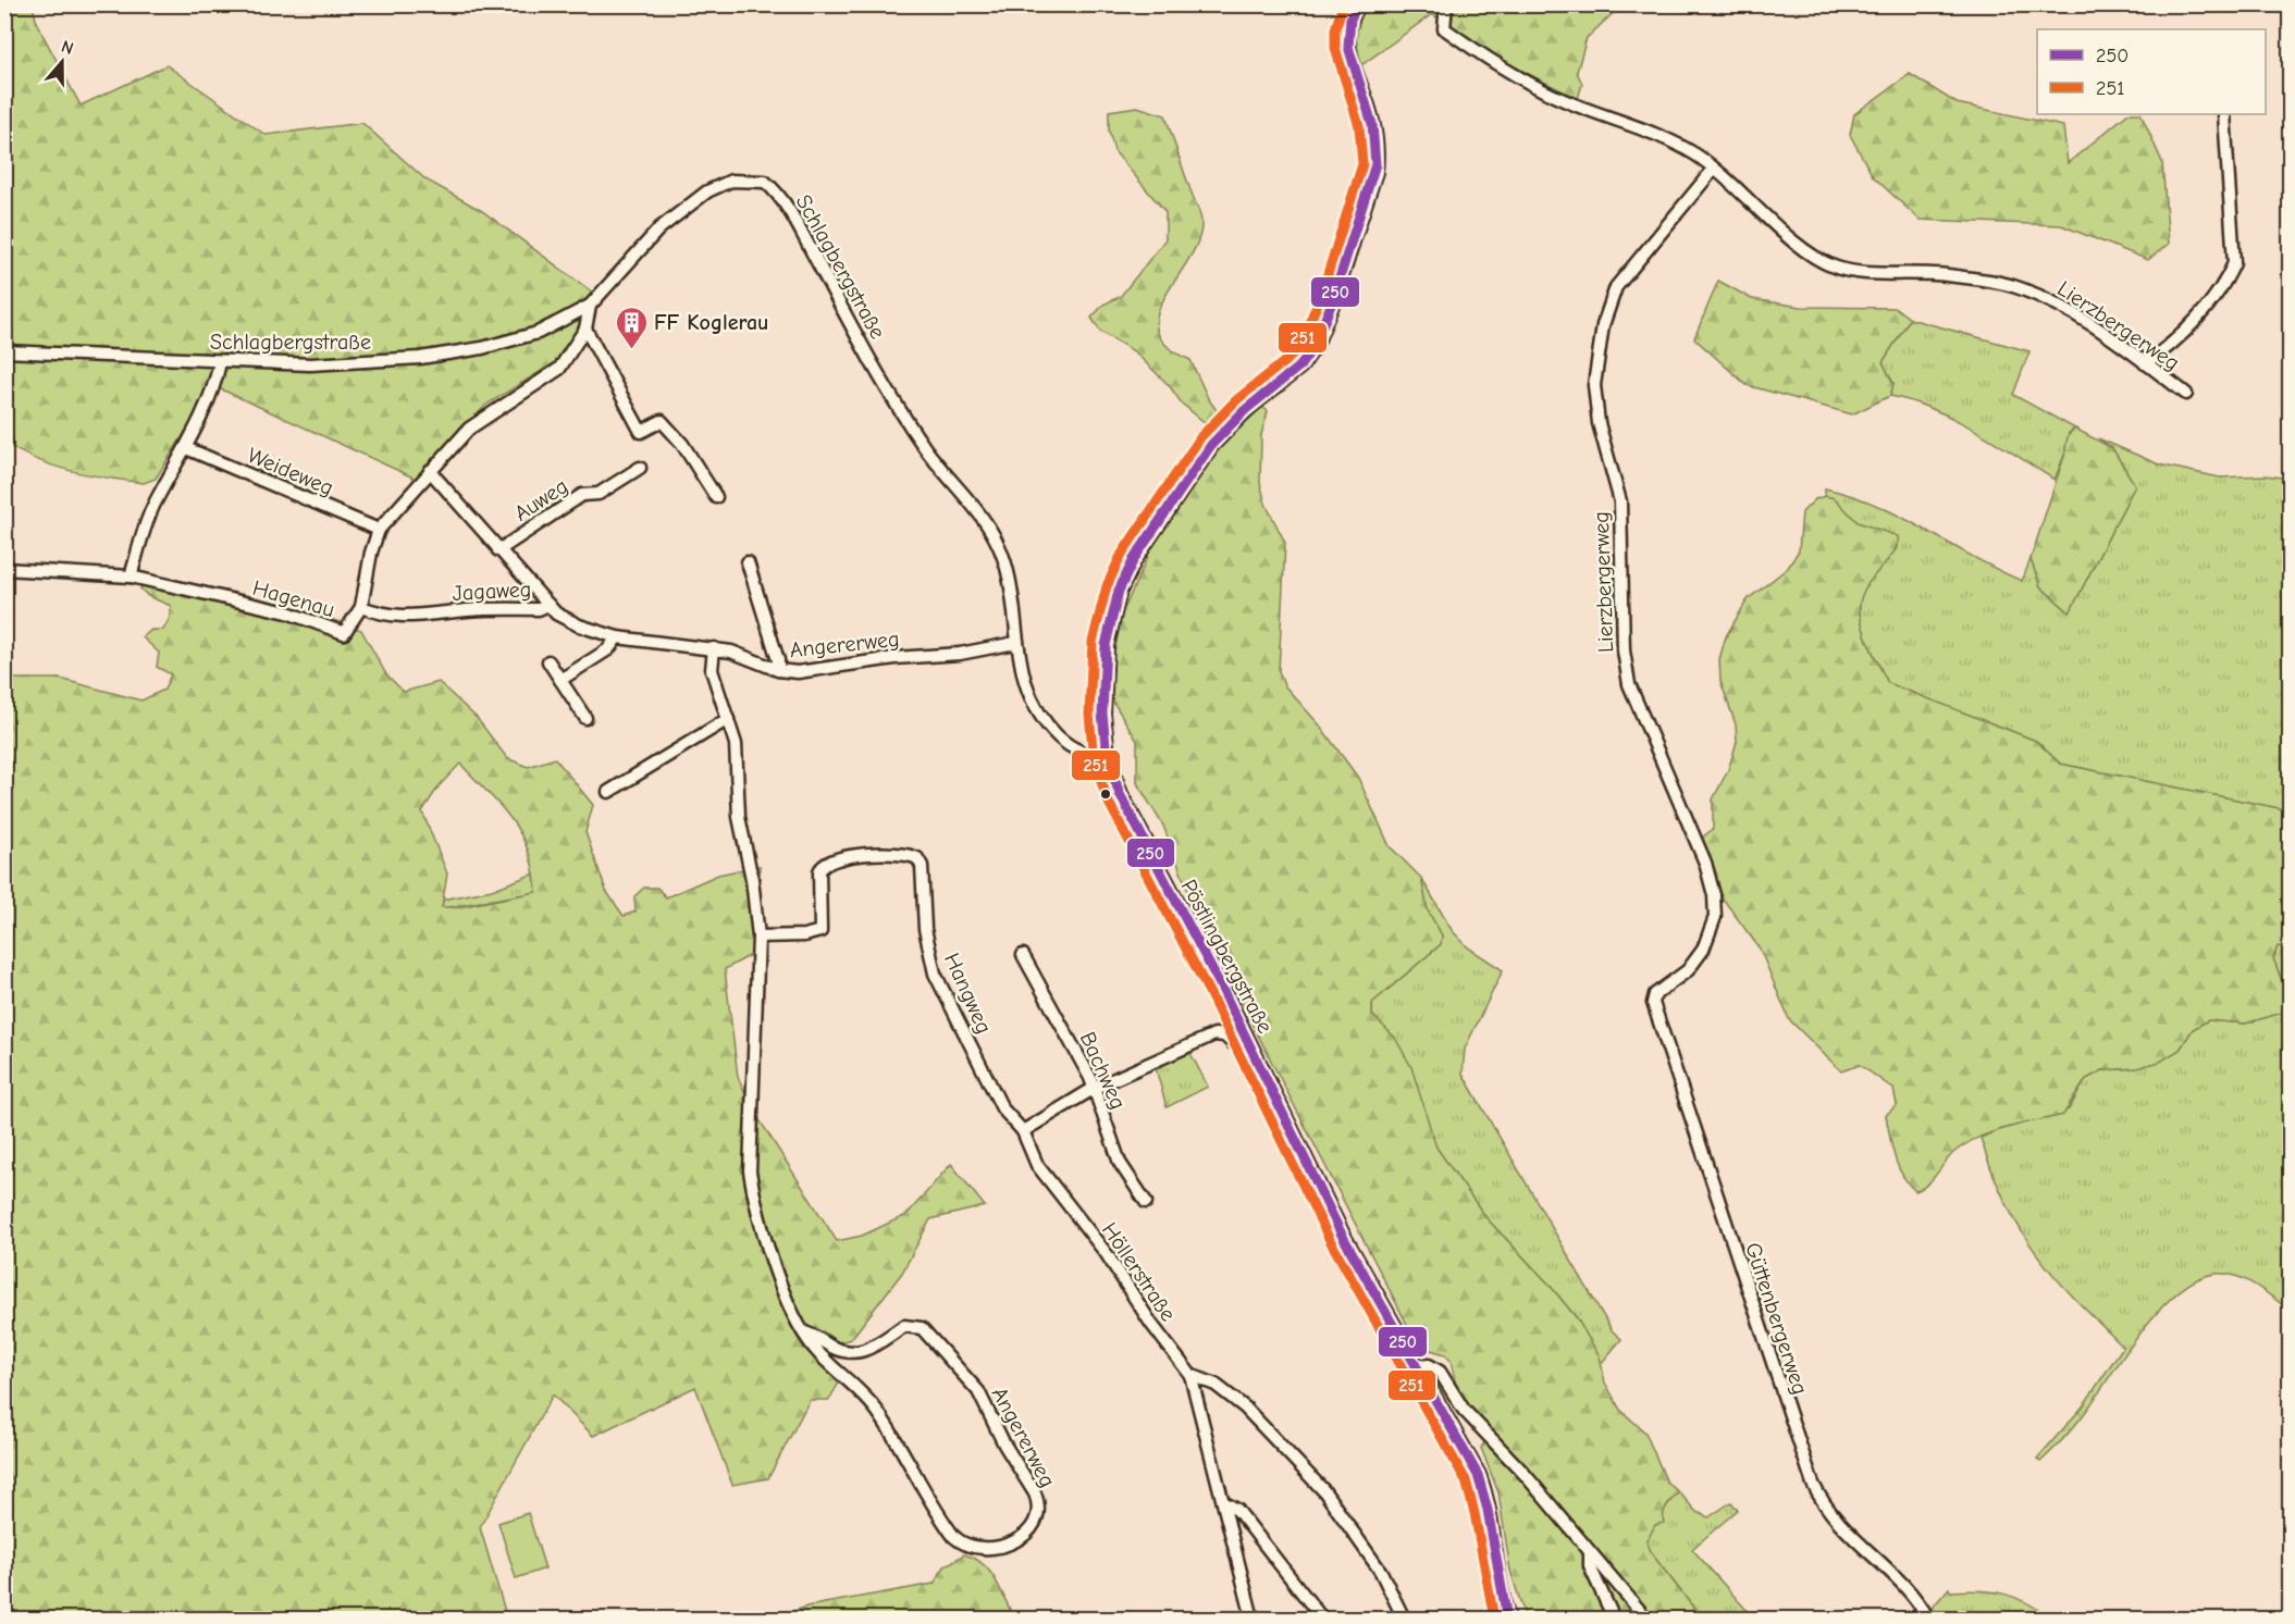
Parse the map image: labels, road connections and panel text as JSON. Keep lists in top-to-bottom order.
{
  "streets": {
    "main road": ["Pöstlingbergstraße"],
    "street": [
      "Schlagbergstraße",
      "Lierzbergerweg",
      "Weideweg",
      "Auweg",
      "Jagaweg",
      "Hagenau",
      "Angererweg",
      "Hangweg",
      "Bachweg",
      "Höllerstraße",
      "Güttenbergerweg"
    ]
  },
  "crossings": [
    ["Schlagbergstraße", "Hagenau"],
    ["Schlagbergstraße", "Angererweg"],
    ["Schlagbergstraße", "Pöstlingbergstraße"],
    ["Lierzbergerweg", "Güttenbergerweg"],
    ["Weideweg", "Hagenau"],
    ["Jagaweg", "Hagenau"],
    ["Jagaweg", "Angererweg"],
    ["Angererweg", "Hangweg"],
    ["Hangweg", "Höllerstraße"]
  ],
  "places": {
    "building": ["FF Koglerau"]
  },
  "lines": ["transit line 250", "transit line 251"],
  "legend": ["250", "251"],
  "north": "top"
}
